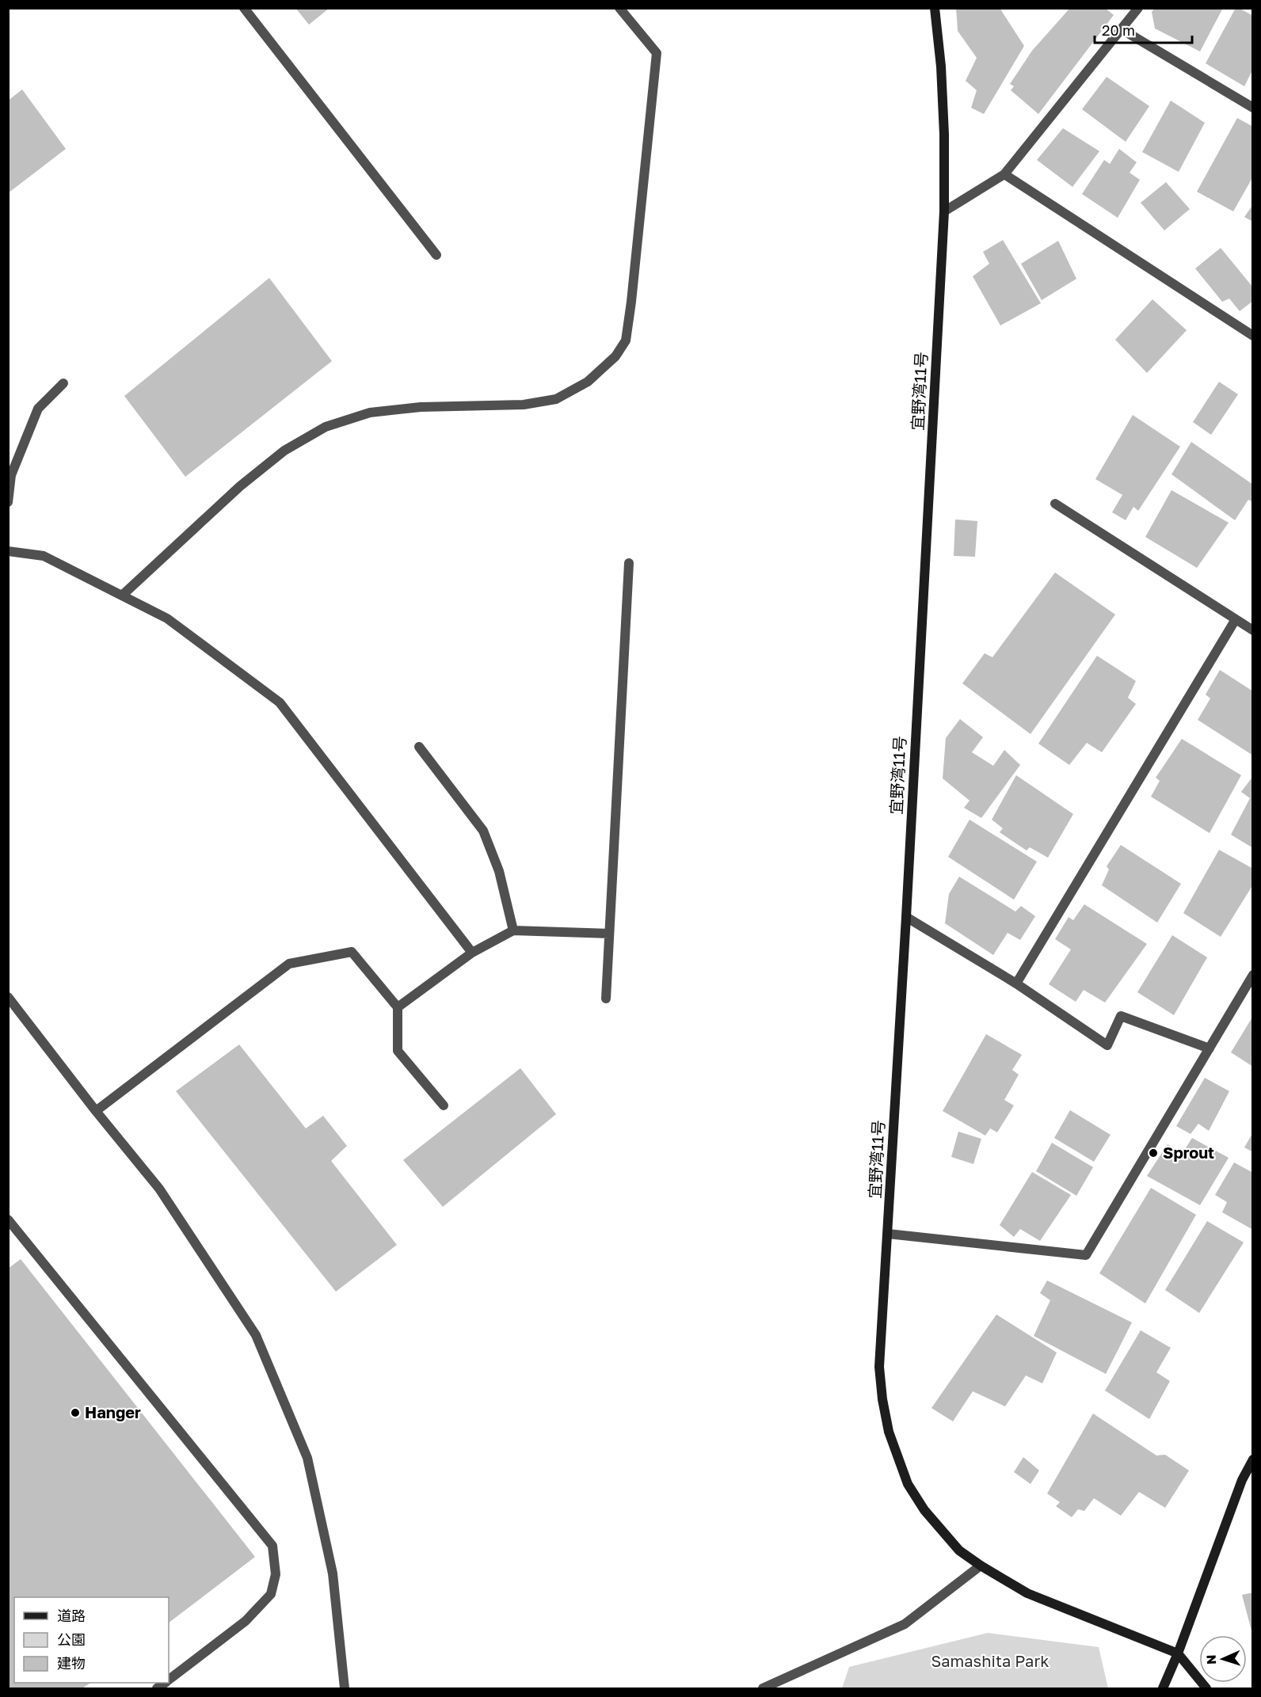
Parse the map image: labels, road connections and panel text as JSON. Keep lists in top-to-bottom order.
{
  "streets": {
    "street": ["宜野湾11号"]
  },
  "parks": ["Samashita Park"],
  "places": ["Sprout", "Hanger"],
  "legend": ["道路", "公園", "建物"],
  "scale_bar": "20 m",
  "north": "left"
}
